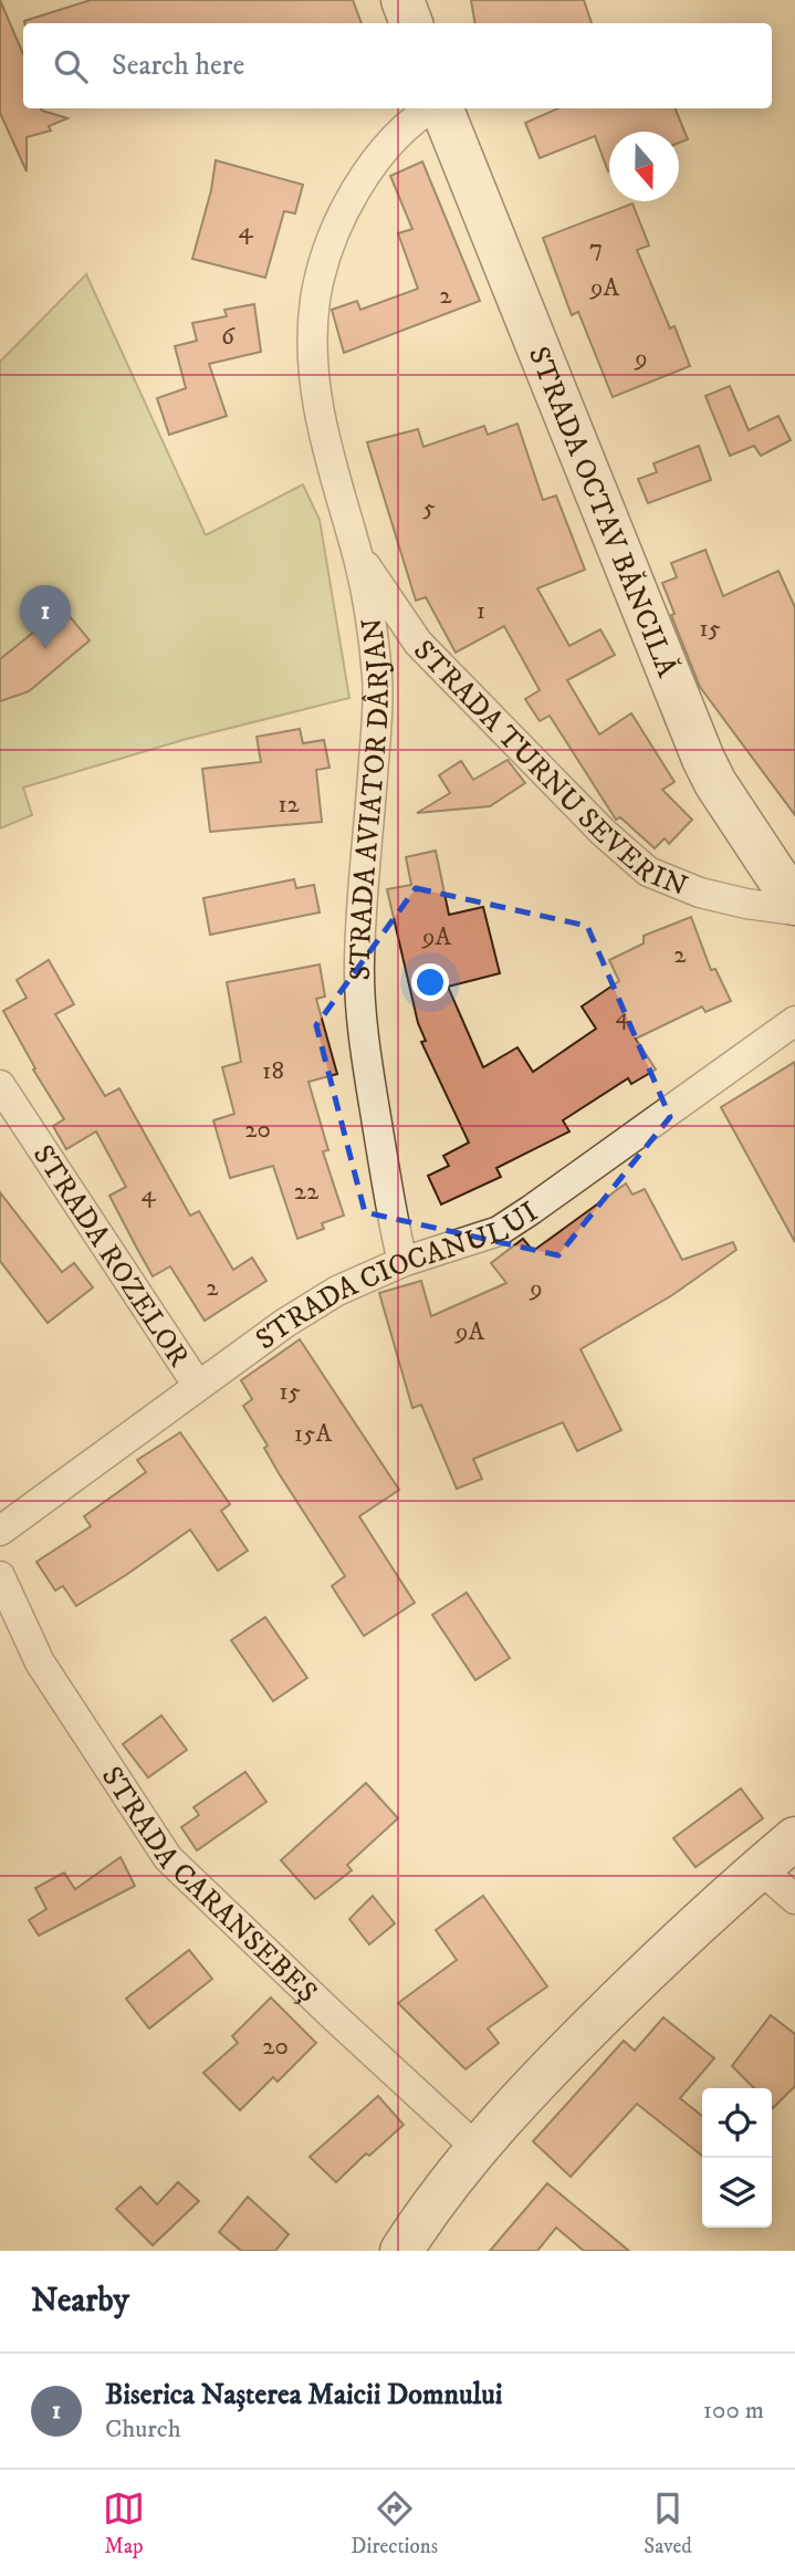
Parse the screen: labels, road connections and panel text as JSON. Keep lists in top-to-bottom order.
{
  "streets": {
    "street": [
      "STRADA OCTAV BĂNCILĂ",
      "STRADA TURNU SEVERIN",
      "STRADA AVIATOR DÂRJAN",
      "STRADA ROZELOR",
      "STRADA CIOCANULUI",
      "STRADA CARANSEBEȘ"
    ]
  },
  "crossings": [
    ["STRADA TURNU SEVERIN", "STRADA AVIATOR DÂRJAN"],
    ["STRADA AVIATOR DÂRJAN", "STRADA CIOCANULUI"],
    ["STRADA ROZELOR", "STRADA CIOCANULUI"]
  ],
  "house_numbers": [
    "4",
    "7",
    "9A",
    "2",
    "6",
    "9",
    "5",
    "1",
    "15",
    "12",
    "9A",
    "2",
    "4",
    "18",
    "20",
    "22",
    "4",
    "2",
    "9",
    "9A",
    "15",
    "15A",
    "20"
  ],
  "north": "bottom",
  "page": {
    "search": "Search here",
    "pins": "1",
    "heading": "Nearby",
    "list": [
      {
        "mark": "1",
        "name": "Biserica Nașterea Maicii Domnului",
        "note": "Church",
        "value": "100 m"
      }
    ],
    "nav": ["Map", "Directions", "Saved"]
  }
}
